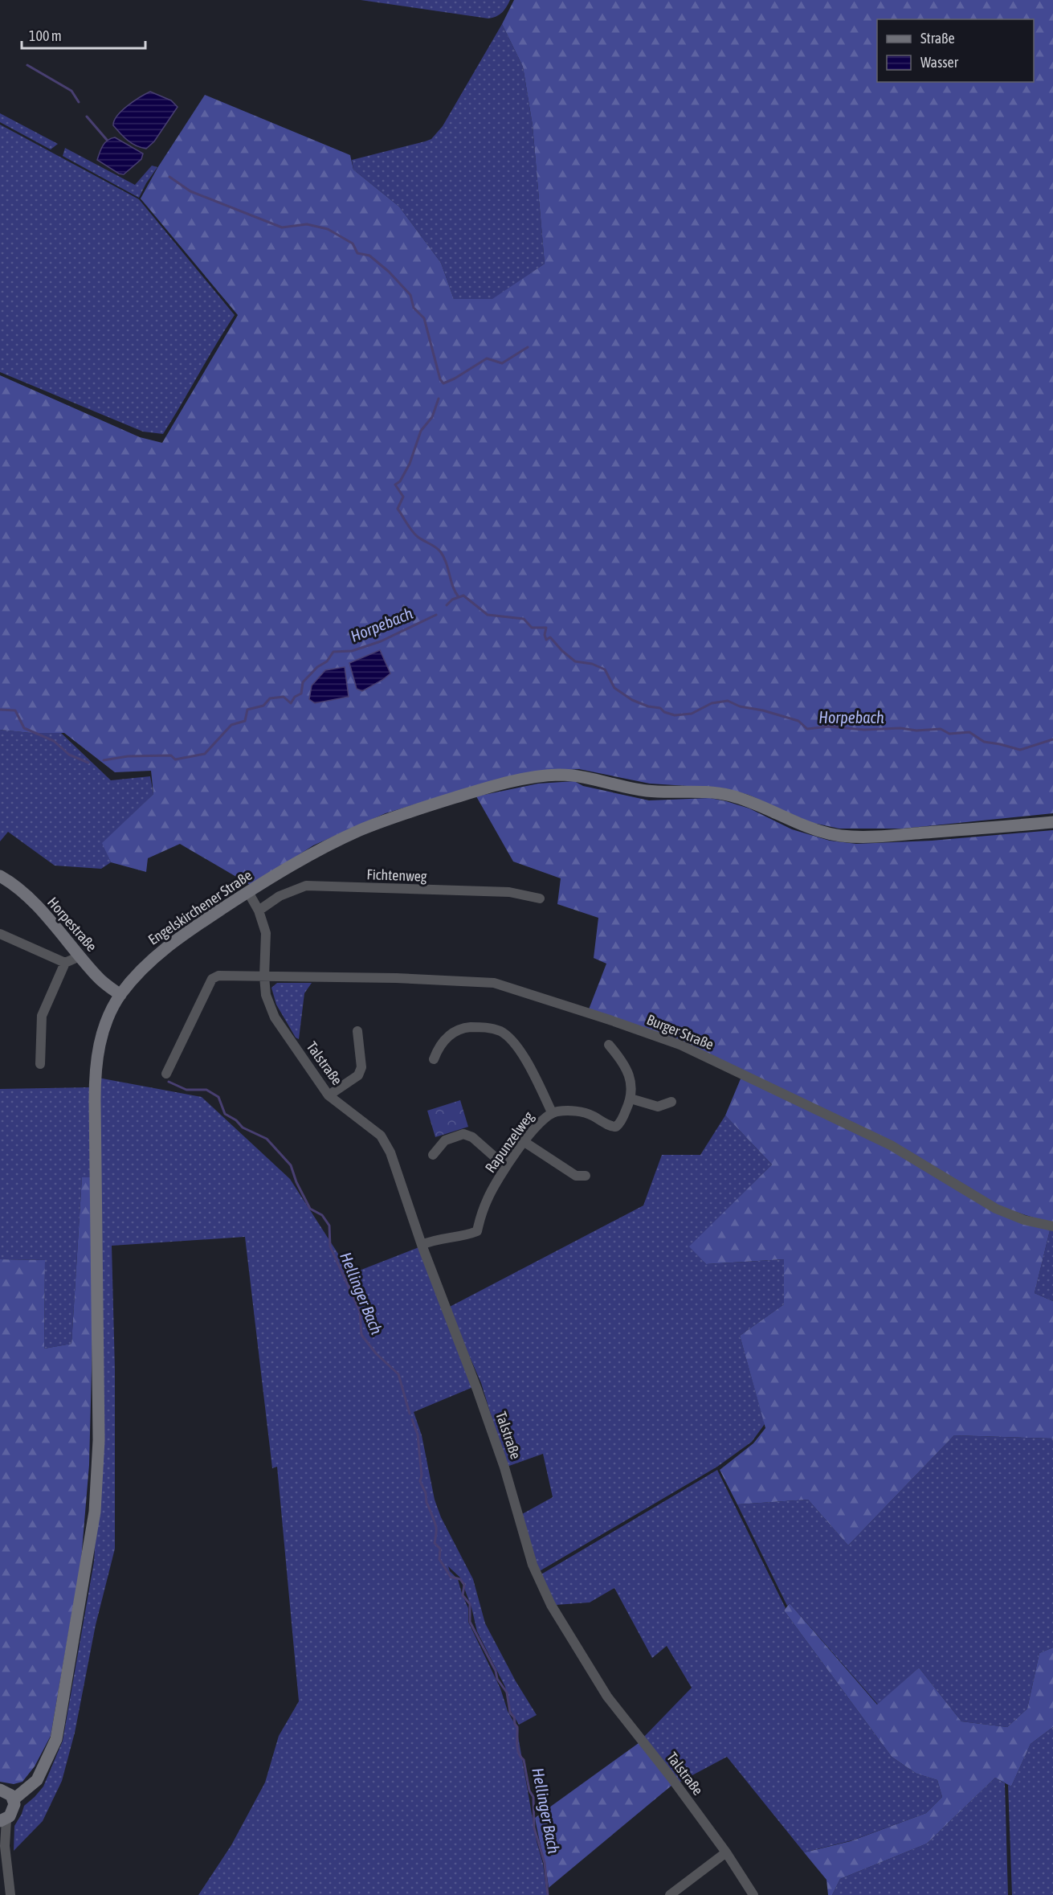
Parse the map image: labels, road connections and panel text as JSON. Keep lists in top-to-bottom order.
{
  "streets": {
    "street": [
      "Fichtenweg",
      "Engelskirchener Straße",
      "Horpestraße",
      "Burger Straße",
      "Talstraße",
      "Rapunzelweg"
    ]
  },
  "crossings": [
    ["Fichtenweg", "Talstraße"],
    ["Engelskirchener Straße", "Horpestraße"],
    ["Engelskirchener Straße", "Talstraße"],
    ["Burger Straße", "Talstraße"],
    ["Talstraße", "Rapunzelweg"]
  ],
  "water": ["Horpebach", "Hellinger Bach"],
  "legend": ["Straße", "Wasser"],
  "scale_bar": "100 m"
}
